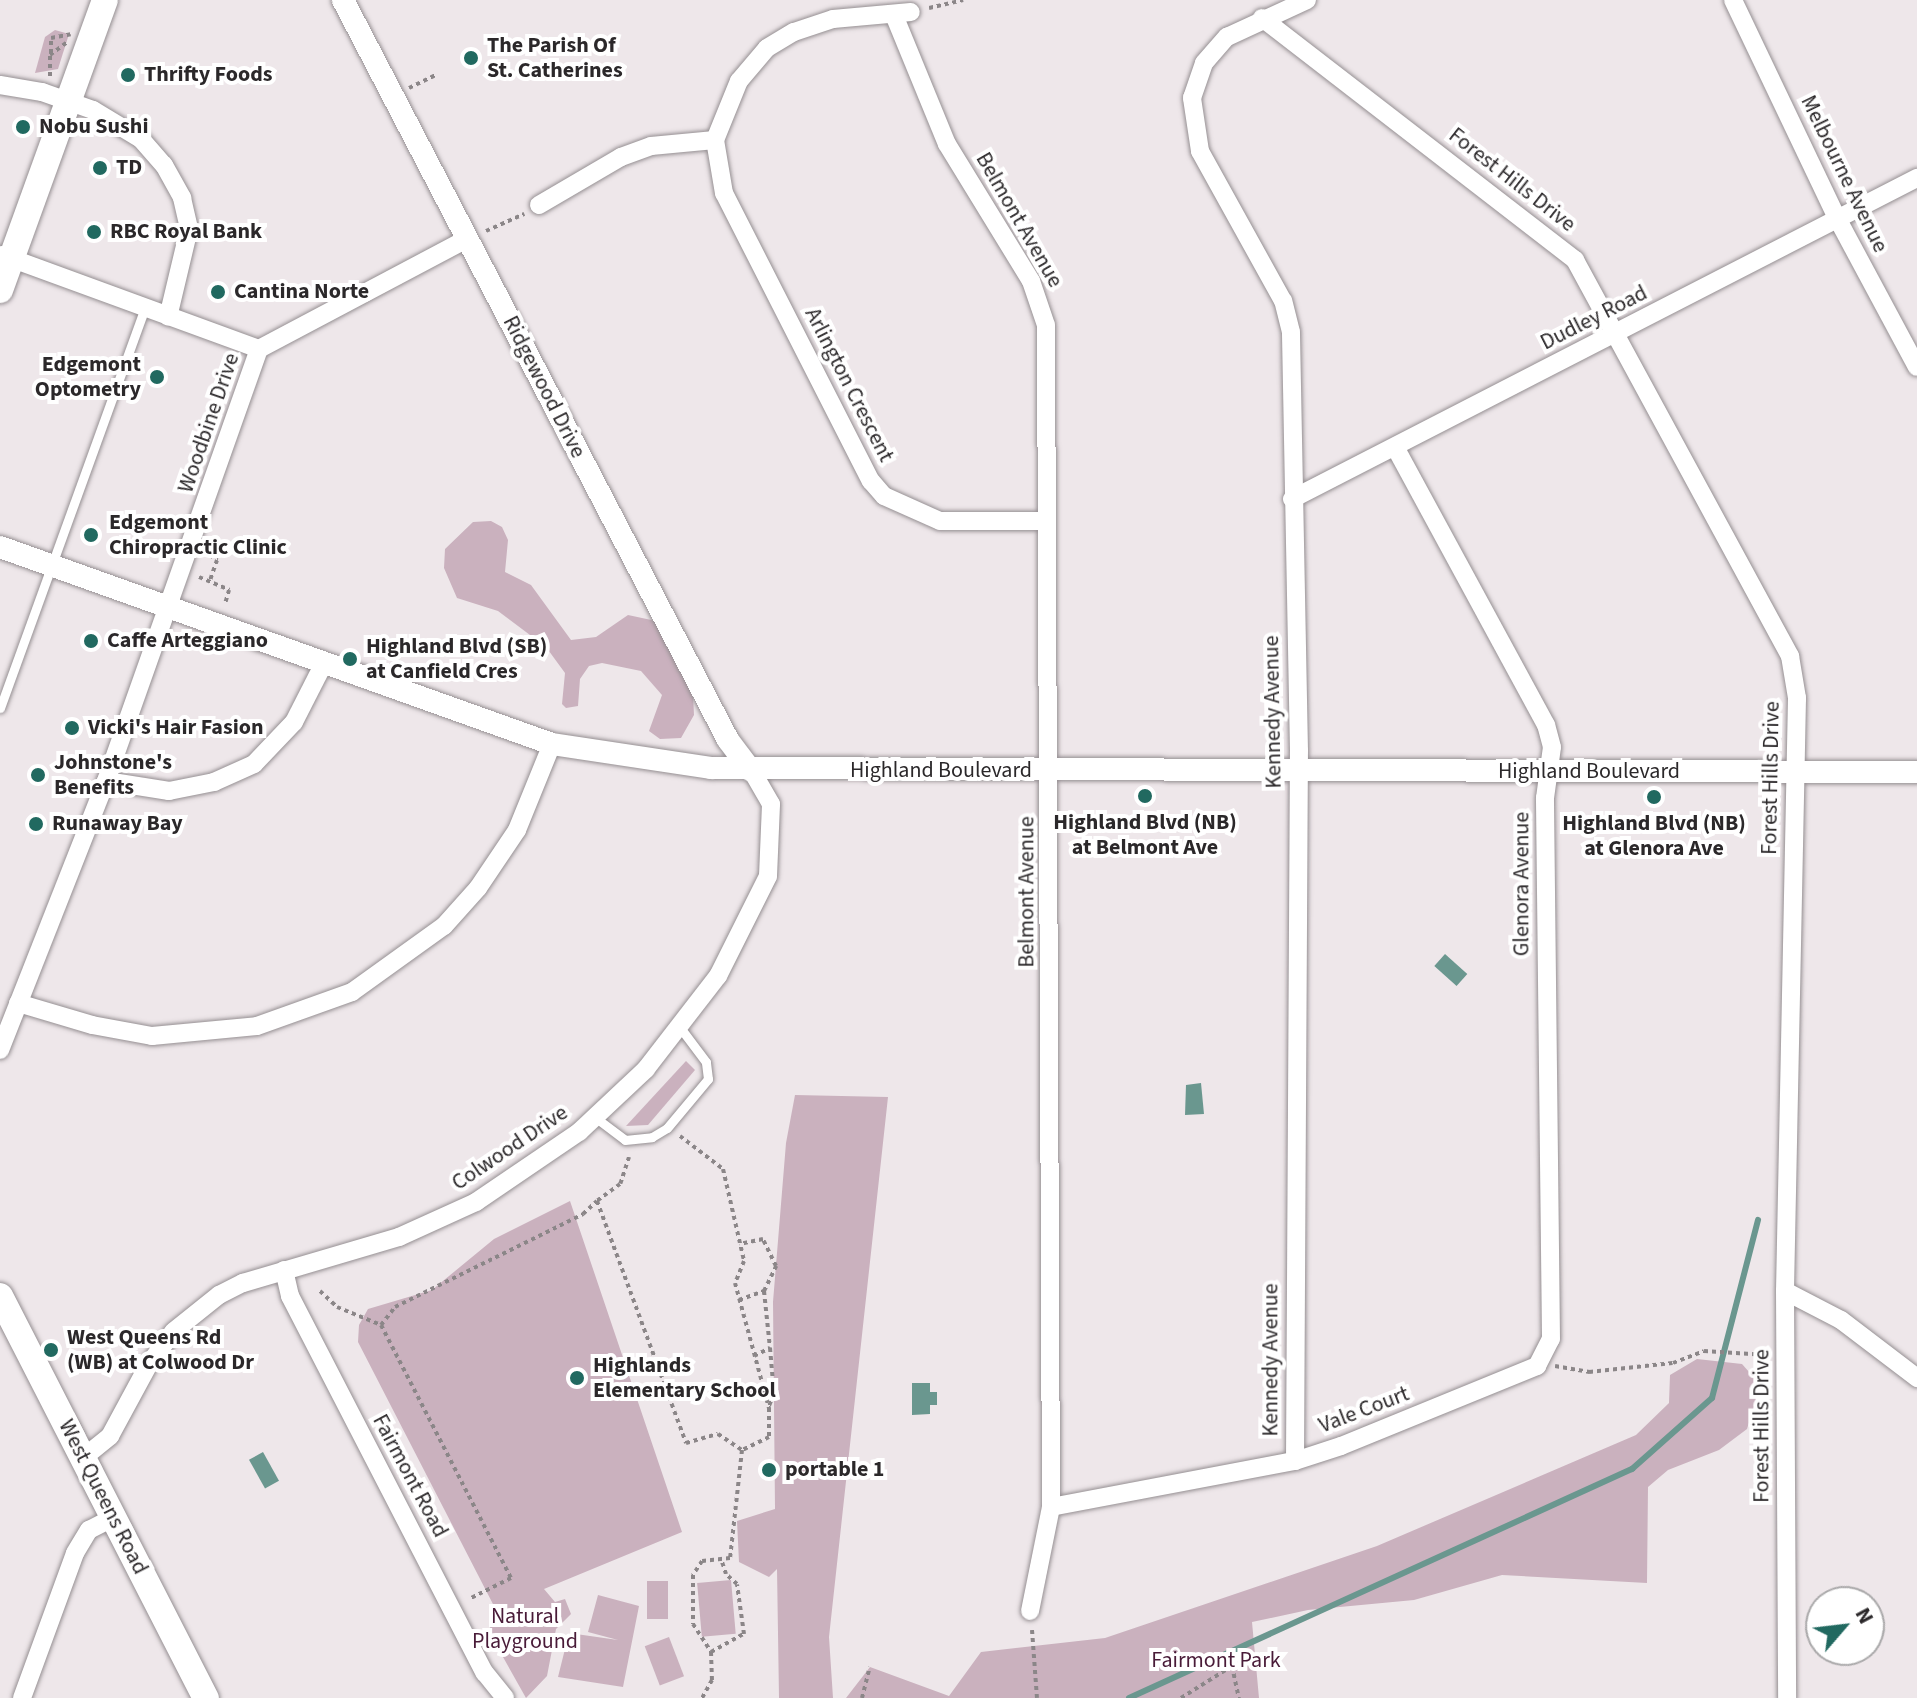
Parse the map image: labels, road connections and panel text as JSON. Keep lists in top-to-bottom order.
{
  "streets": {
    "main road": ["West Queens Road"],
    "street": [
      "Melbourne Avenue",
      "Forest Hills Drive",
      "Belmont Avenue",
      "Dudley Road",
      "Arlington Crescent",
      "Ridgewood Drive",
      "Woodbine Drive",
      "Kennedy Avenue",
      "Highland Boulevard",
      "Glenora Avenue",
      "Colwood Drive",
      "Vale Court",
      "Fairmont Road"
    ]
  },
  "crossings": [
    ["Melbourne Avenue", "Dudley Road"],
    ["Forest Hills Drive", "Dudley Road"],
    ["Forest Hills Drive", "Kennedy Avenue"],
    ["Forest Hills Drive", "Highland Boulevard"],
    ["Belmont Avenue", "Arlington Crescent"],
    ["Belmont Avenue", "Highland Boulevard"],
    ["Belmont Avenue", "Vale Court"],
    ["Dudley Road", "Kennedy Avenue"],
    ["Dudley Road", "Glenora Avenue"],
    ["Ridgewood Drive", "Highland Boulevard"],
    ["Ridgewood Drive", "Colwood Drive"],
    ["Woodbine Drive", "Highland Boulevard"],
    ["Kennedy Avenue", "Highland Boulevard"],
    ["Kennedy Avenue", "Vale Court"],
    ["Highland Boulevard", "Glenora Avenue"],
    ["Highland Boulevard", "Colwood Drive"],
    ["Glenora Avenue", "Vale Court"],
    ["Colwood Drive", "Fairmont Road"],
    ["Colwood Drive", "West Queens Road"]
  ],
  "parks": ["Natural Playground", "Fairmont Park"],
  "places": [
    "The Parish Of St. Catherines",
    "Thrifty Foods",
    "Nobu Sushi",
    "TD",
    "RBC Royal Bank",
    "Cantina Norte",
    "Edgemont Optometry",
    "Edgemont Chiropractic Clinic",
    "Caffe Arteggiano",
    "Highland Blvd (SB) at Canfield Cres",
    "Vicki's Hair Fasion",
    "Johnstone's Benefits",
    "Highland Blvd (NB) at Belmont Ave",
    "Highland Blvd (NB) at Glenora Ave",
    "Runaway Bay",
    "West Queens Rd (WB) at Colwood Dr",
    "Highlands Elementary School",
    "portable 1"
  ],
  "north": "top right"
}
